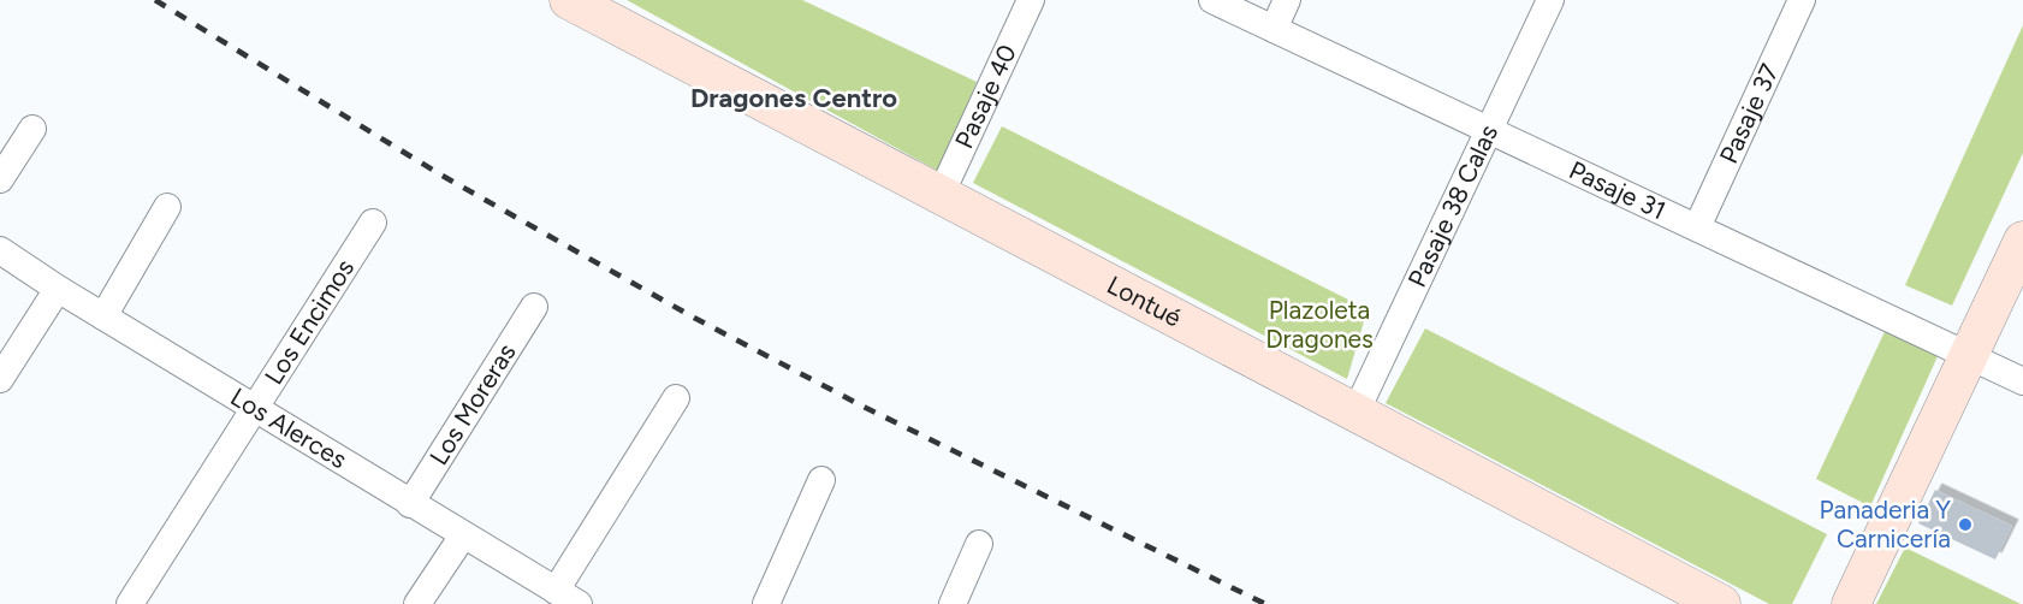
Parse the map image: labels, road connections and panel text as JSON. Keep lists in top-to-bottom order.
{
  "streets": {
    "street": [
      "Pasaje 40",
      "Pasaje 37",
      "Pasaje 31",
      "Pasaje 38 Calas",
      "Lontué",
      "Los Encimos",
      "Los Moreras",
      "Los Alerces"
    ]
  },
  "crossings": [
    ["Pasaje 40", "Lontué"],
    ["Pasaje 37", "Pasaje 31"],
    ["Pasaje 31", "Pasaje 38 Calas"],
    ["Pasaje 38 Calas", "Lontué"],
    ["Los Encimos", "Los Alerces"],
    ["Los Moreras", "Los Alerces"]
  ],
  "districts": ["Dragones Centro"],
  "parks": ["Plazoleta Dragones"],
  "places": ["Panaderia Y Carnicería"]
}
